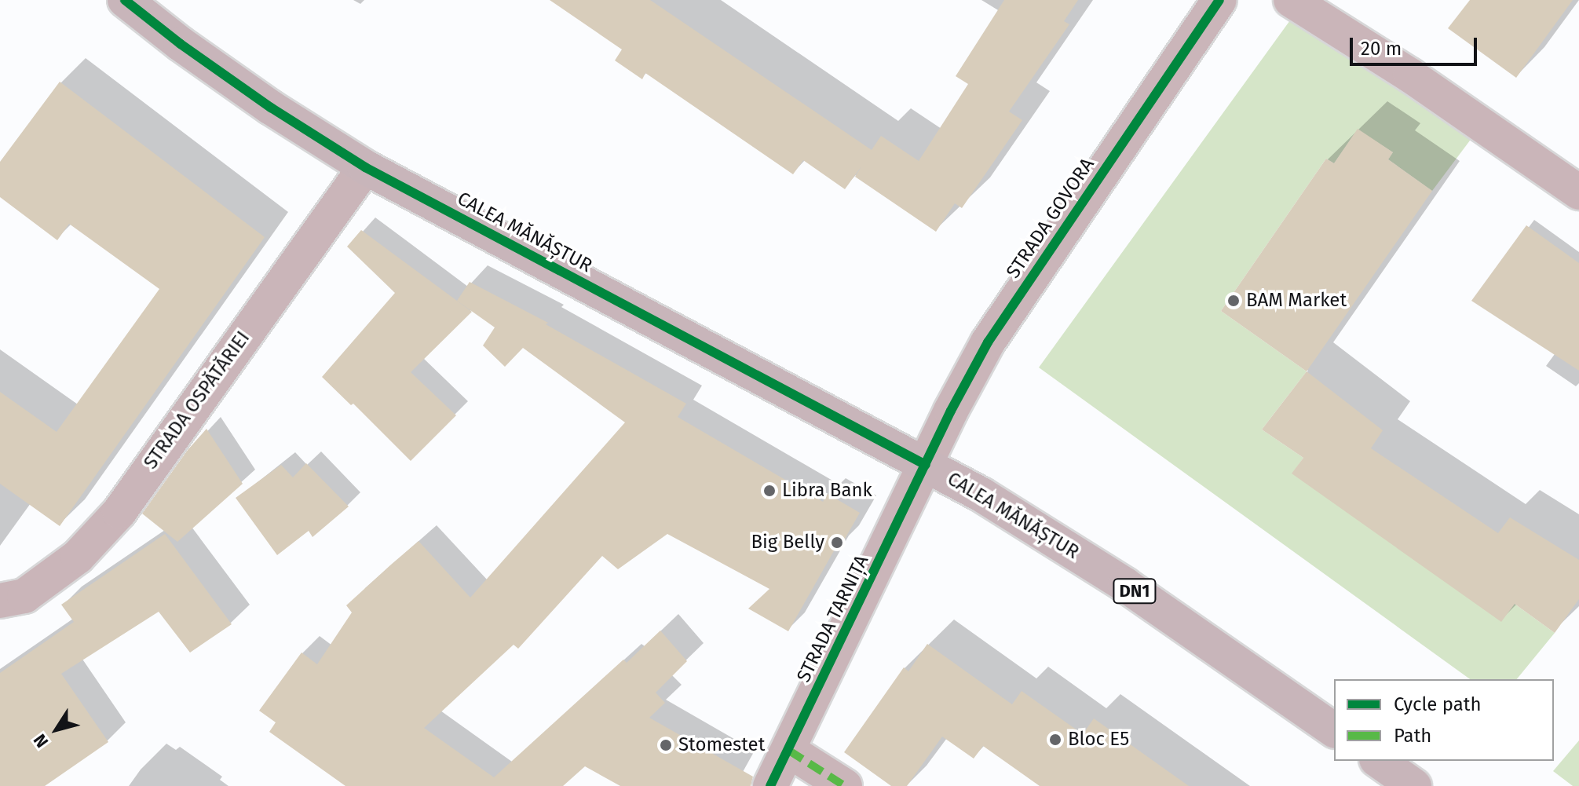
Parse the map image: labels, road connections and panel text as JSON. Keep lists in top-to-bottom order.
{
  "streets": {
    "main road": ["CALEA MĂNĂȘTUR", "DN1"],
    "street": ["STRADA GOVORA", "STRADA OSPĂTĂRIEI", "STRADA TARNIȚA"]
  },
  "crossings": [
    ["STRADA GOVORA", "CALEA MĂNĂȘTUR"],
    ["STRADA GOVORA", "STRADA TARNIȚA"],
    ["CALEA MĂNĂȘTUR", "STRADA OSPĂTĂRIEI"],
    ["CALEA MĂNĂȘTUR", "STRADA TARNIȚA"]
  ],
  "places": [
    "BAM Market",
    "Libra Bank",
    "Big Belly",
    "Bloc E5",
    "Stomestet"
  ],
  "legend": ["Cycle path", "Path"],
  "scale_bar": "20 m",
  "north": "bottom left"
}
